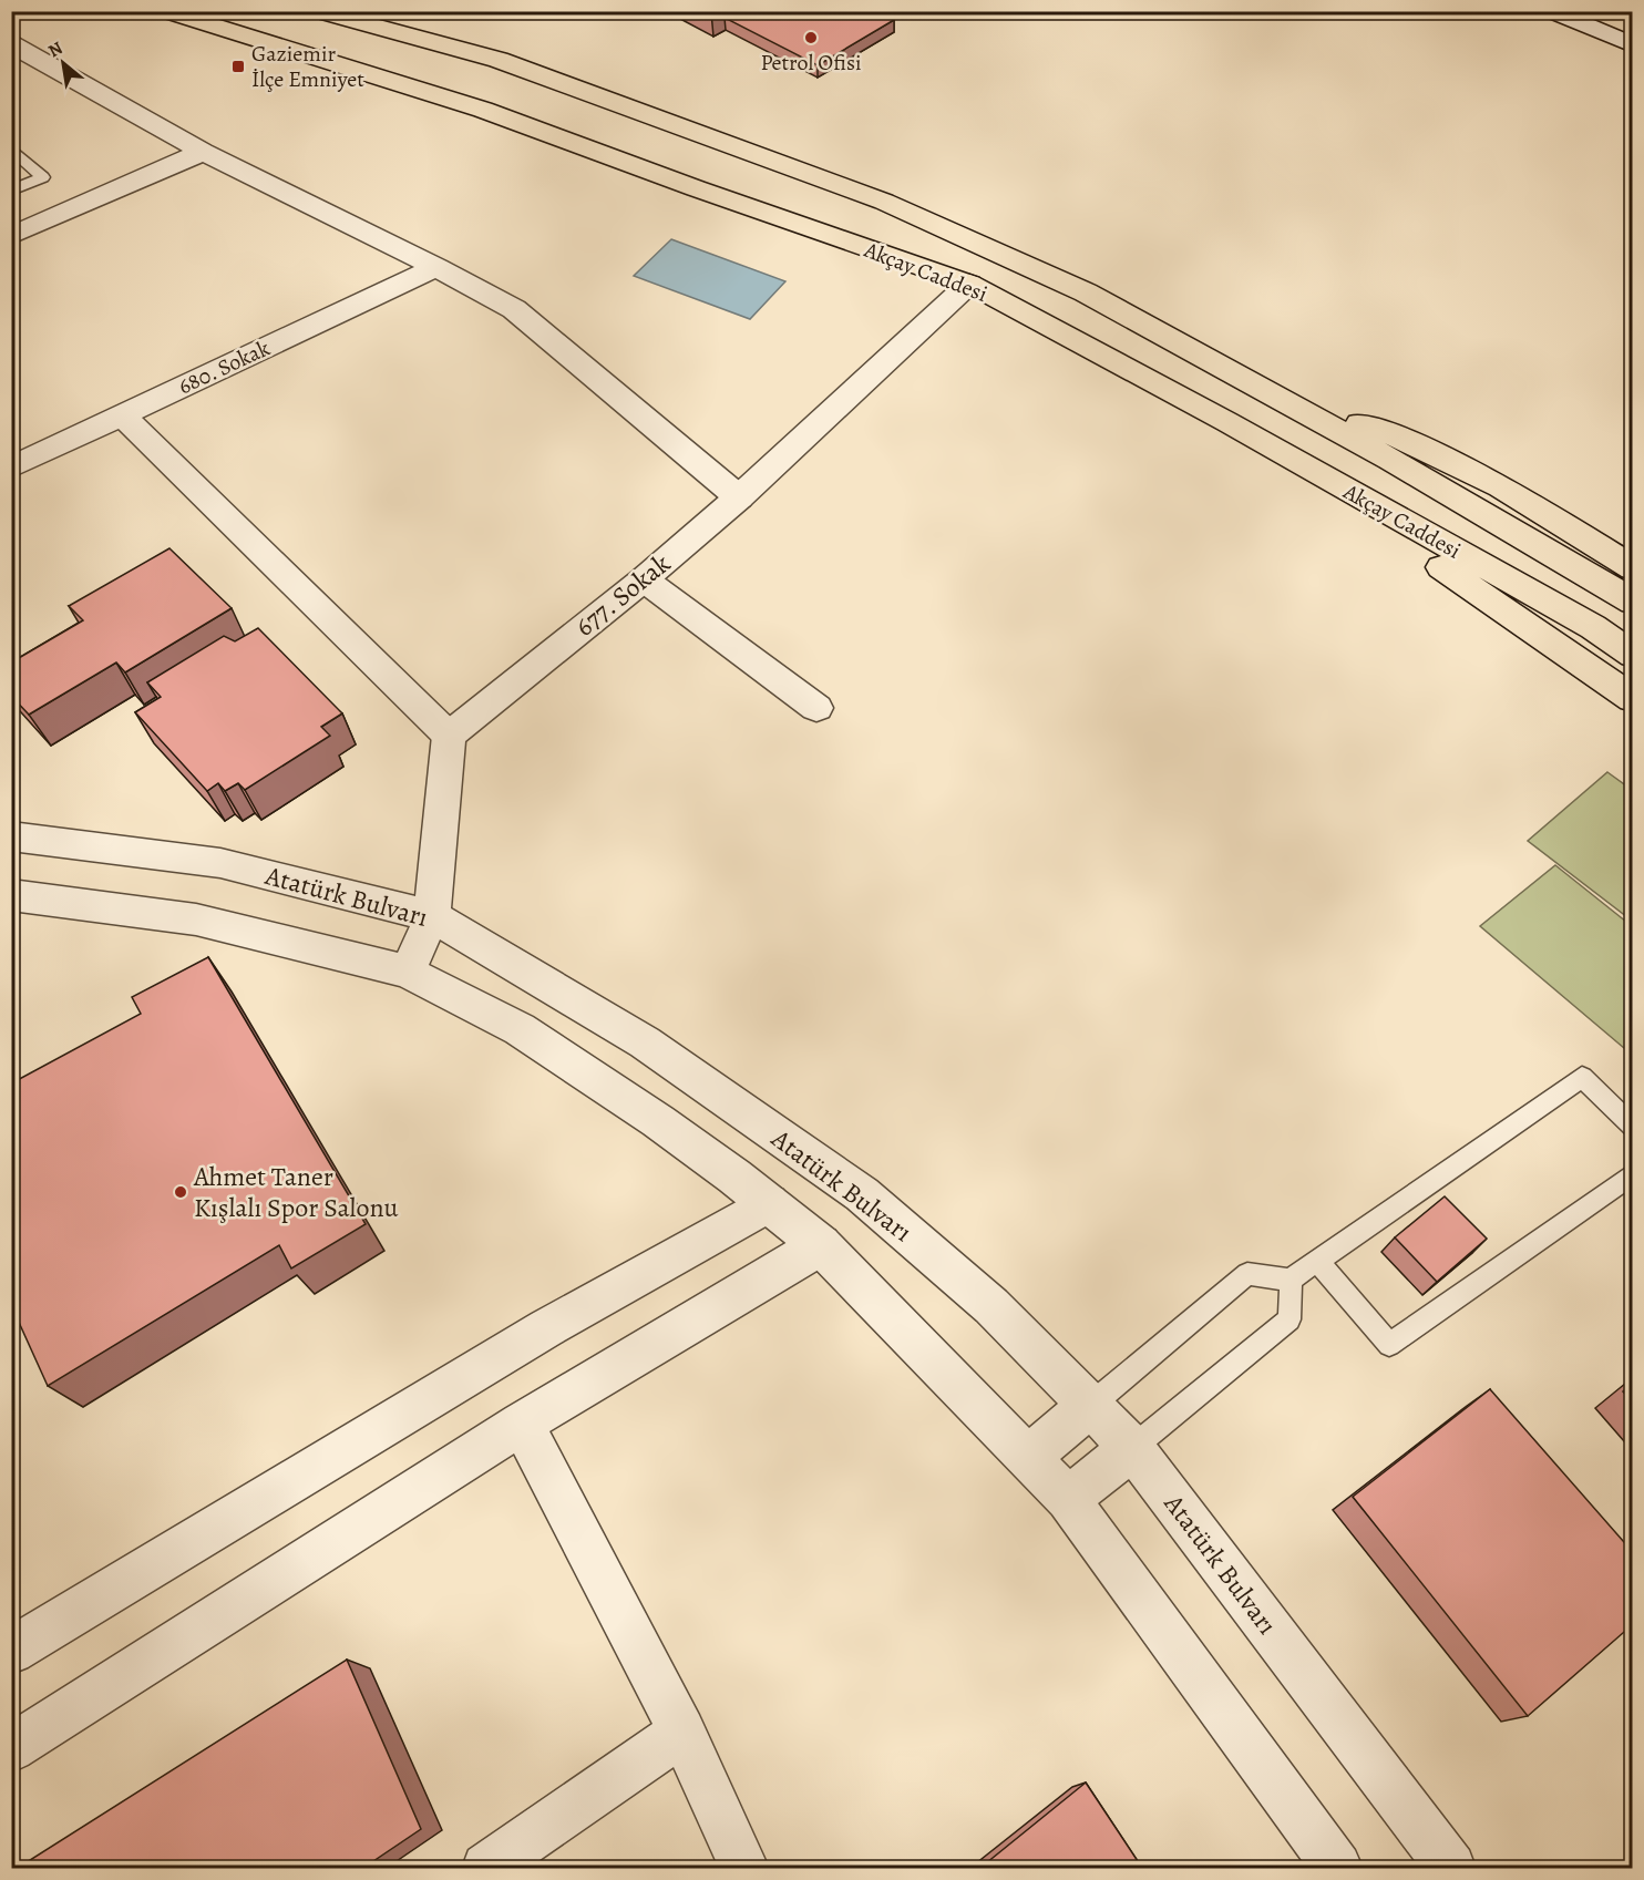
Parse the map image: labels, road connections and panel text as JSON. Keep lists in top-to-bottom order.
{
  "streets": {
    "highway": ["Akçay Caddesi"],
    "street": ["680. Sokak", "677. Sokak", "Atatürk Bulvarı"]
  },
  "crossings": [
    ["Akçay Caddesi", "677. Sokak"]
  ],
  "places": {
    "other": ["Petrol Ofisi", "Ahmet Taner Kışlalı Spor Salonu"],
    "transit": ["Gaziemir İlçe Emniyet"]
  },
  "north": "top left"
}
